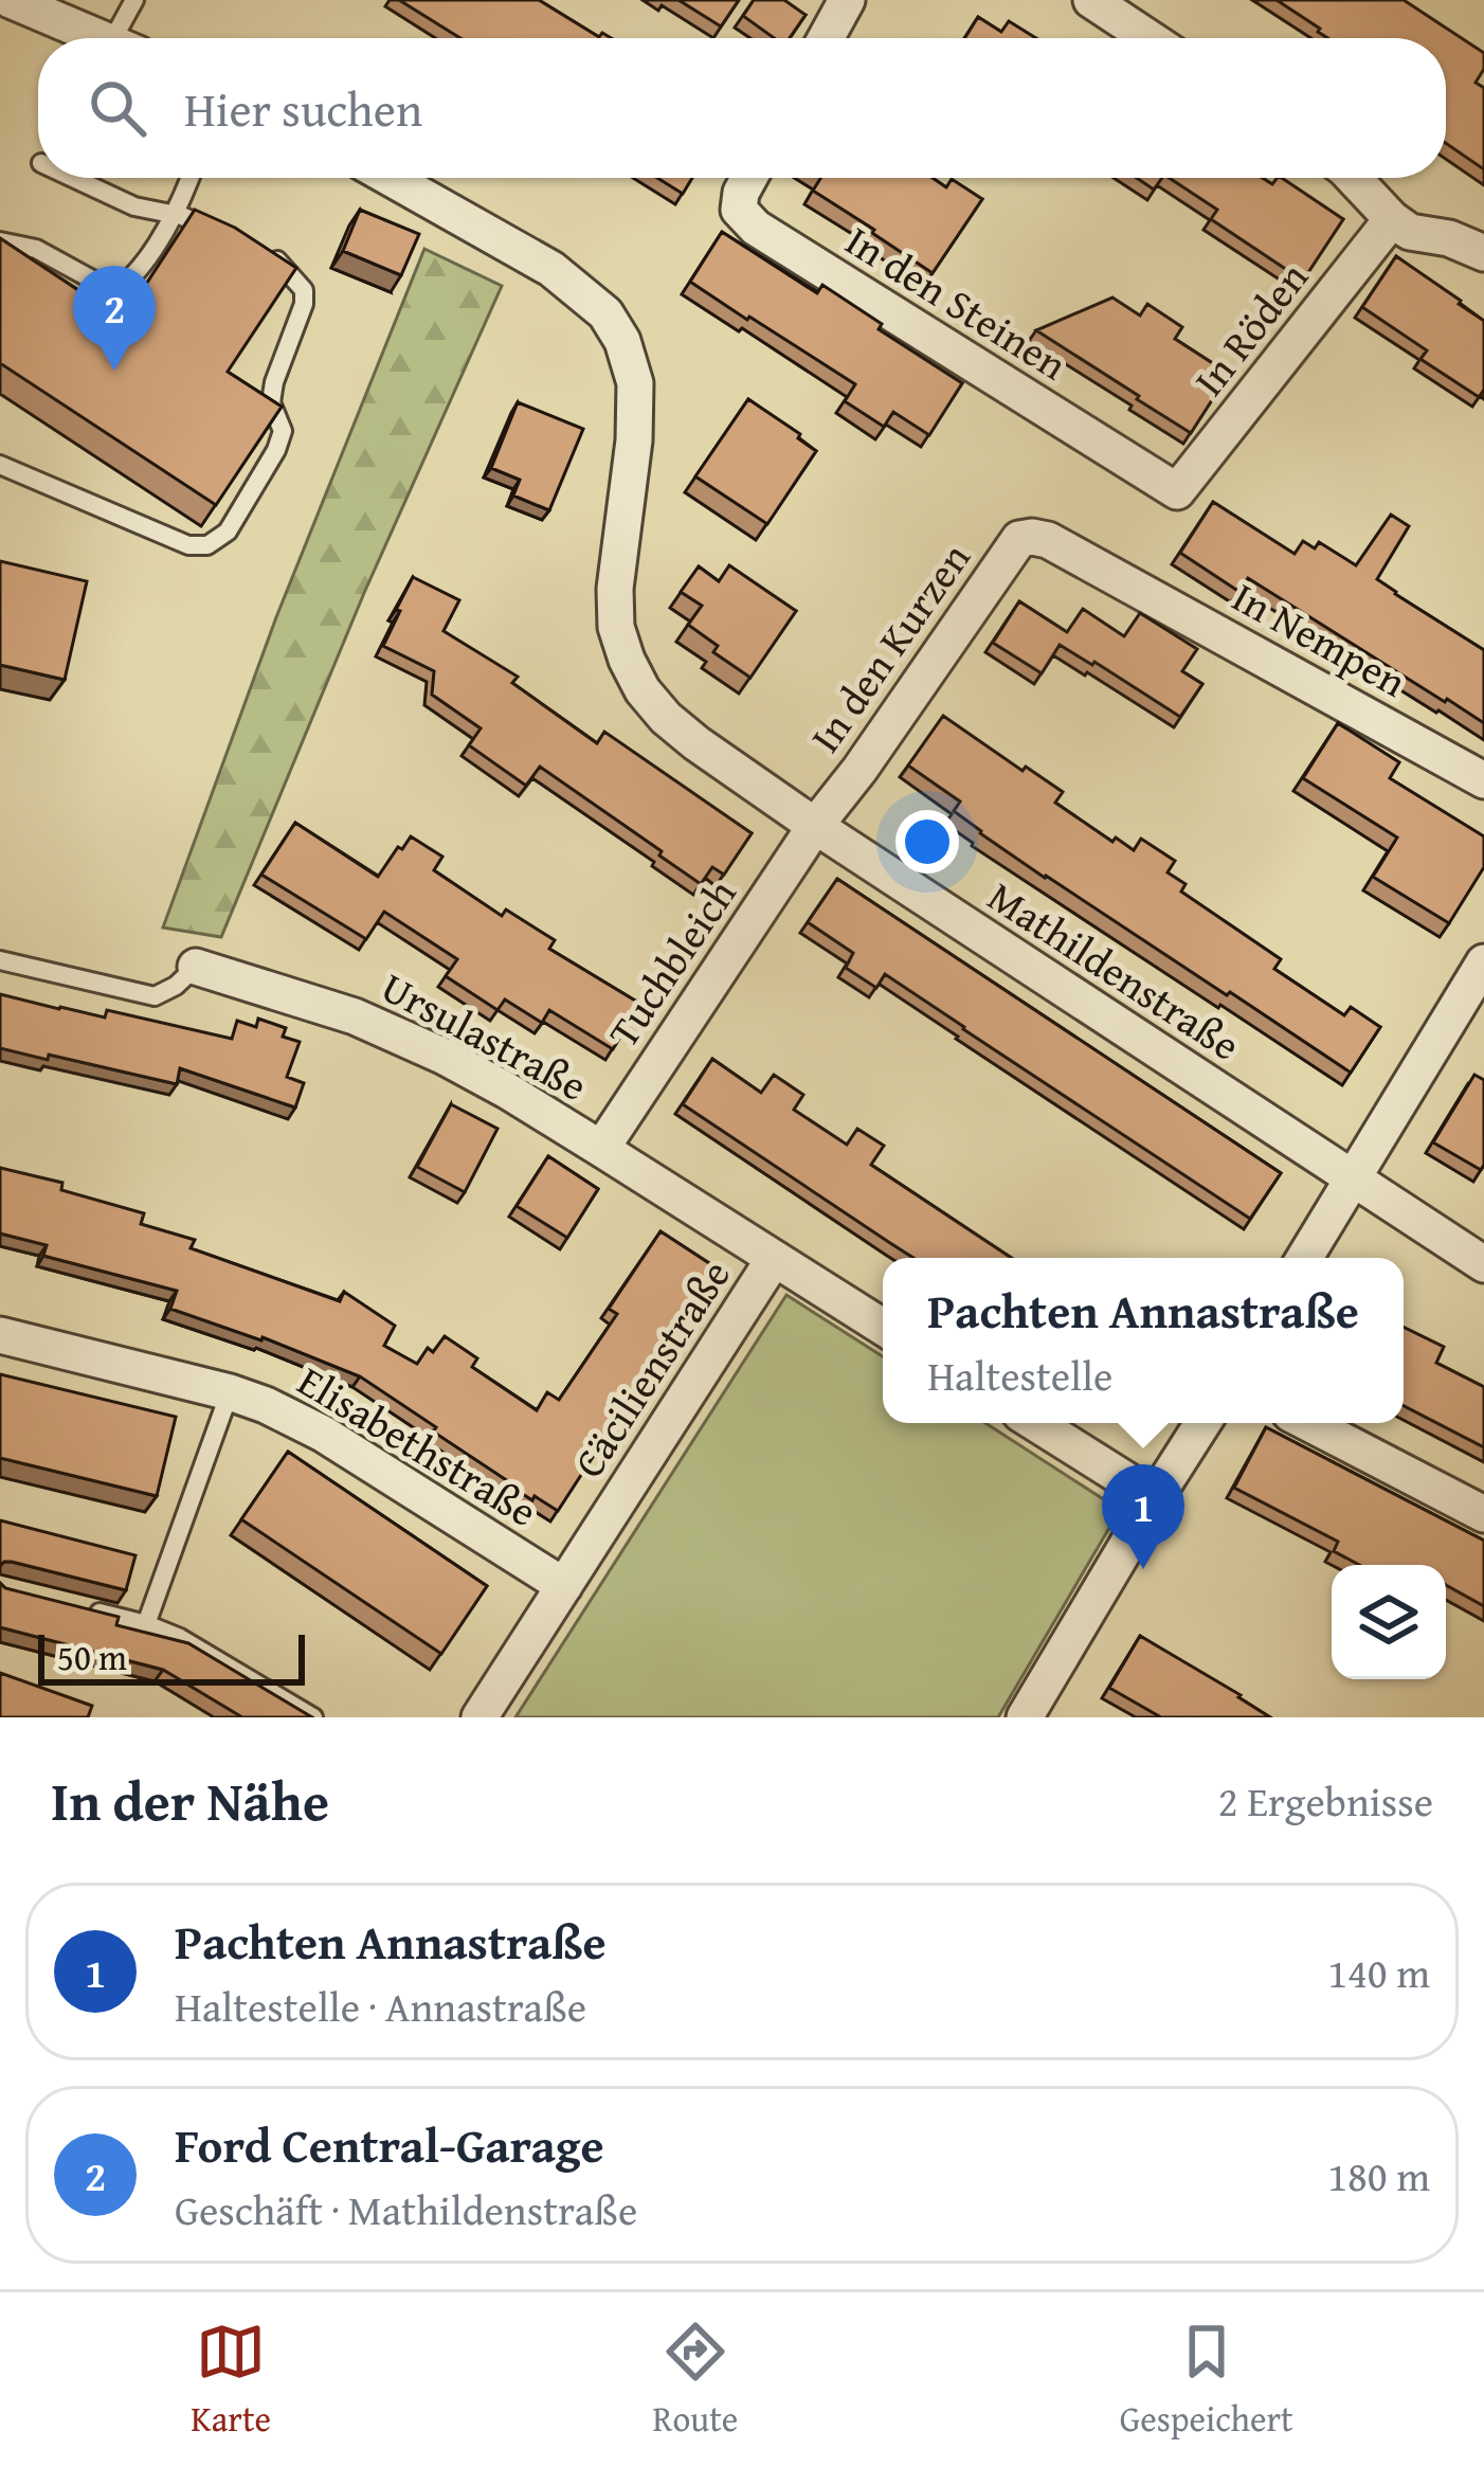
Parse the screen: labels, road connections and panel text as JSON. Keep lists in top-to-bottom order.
{
  "streets": {
    "street": [
      "In den Steinen",
      "In Röden",
      "In Nempen",
      "In den Kurzen",
      "Tuchbleich",
      "Mathildenstraße",
      "Ursulastraße",
      "Cäcilienstraße",
      "Elisabethstraße"
    ]
  },
  "crossings": [
    ["In den Steinen", "In Röden"],
    ["In Nempen", "In den Kurzen"],
    ["In den Kurzen", "Tuchbleich"],
    ["In den Kurzen", "Mathildenstraße"],
    ["Tuchbleich", "Mathildenstraße"],
    ["Tuchbleich", "Ursulastraße"],
    ["Ursulastraße", "Cäcilienstraße"],
    ["Cäcilienstraße", "Elisabethstraße"]
  ],
  "scale_bar": "50 m",
  "page": {
    "search": "Hier suchen",
    "pins": ["2", "1"],
    "popup": ["Pachten Annastraße", "Haltestelle"],
    "scale": "50 m",
    "heading": ["In der Nähe", "2 Ergebnisse"],
    "list": [
      {
        "mark": "1",
        "name": "Pachten Annastraße",
        "note": "Haltestelle · Annastraße",
        "value": "140 m"
      },
      {
        "mark": "2",
        "name": "Ford Central-Garage",
        "note": "Geschäft · Mathildenstraße",
        "value": "180 m"
      }
    ],
    "nav": ["Karte", "Route", "Gespeichert"]
  }
}
